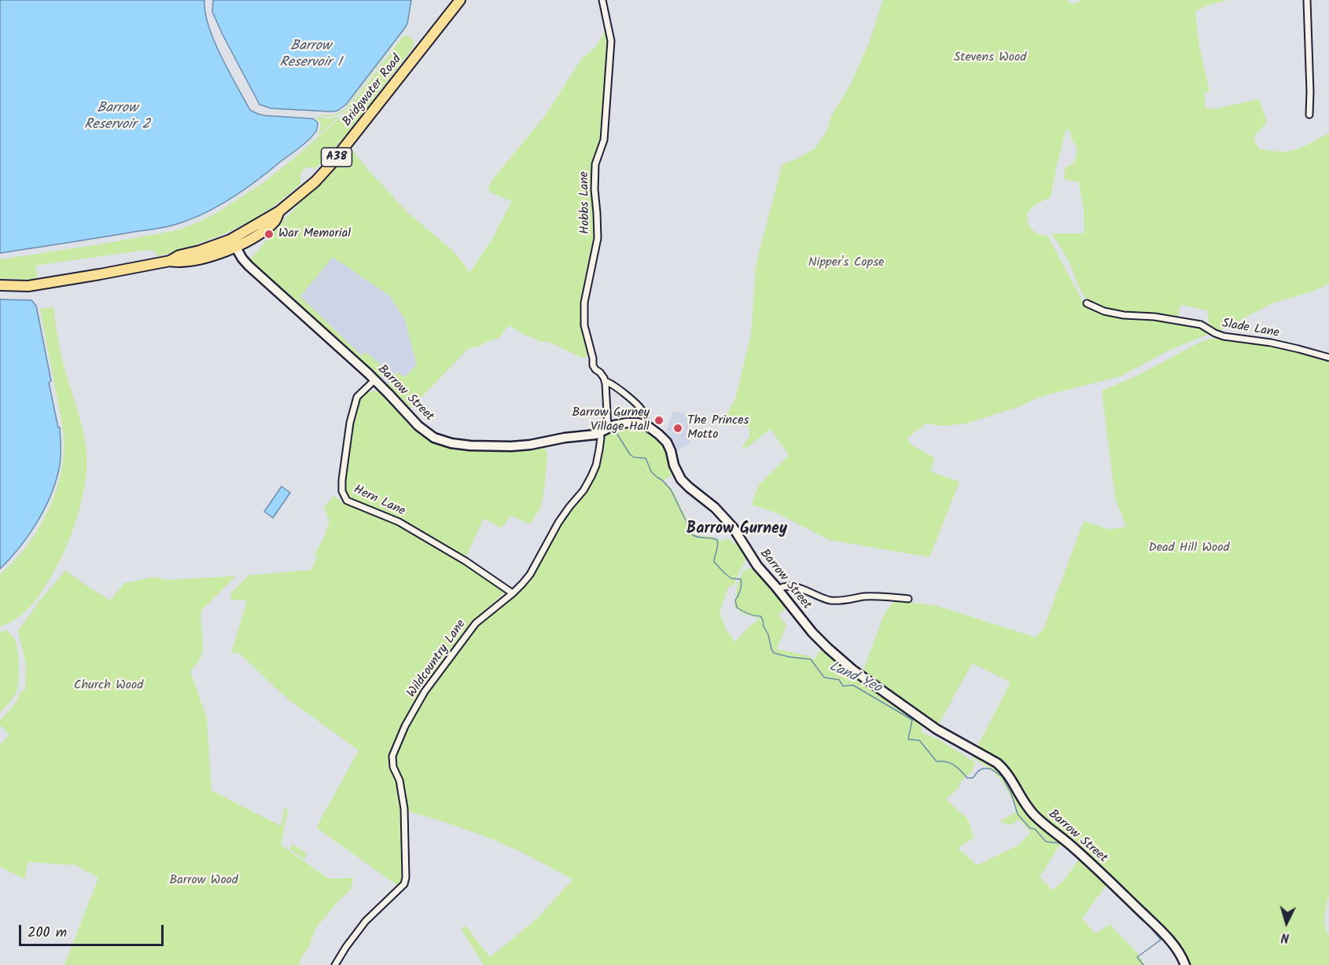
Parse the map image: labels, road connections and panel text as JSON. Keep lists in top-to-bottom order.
{
  "streets": {
    "highway": ["Bridgwater Road", "A38"],
    "main road": ["Barrow Street"],
    "street": [
      "Hobbs Lane",
      "Slade Lane",
      "Hern Lane",
      "Wildcountry Lane"
    ]
  },
  "crossings": [
    ["Bridgwater Road", "Barrow Street"],
    ["Hobbs Lane", "Barrow Street"],
    ["Hobbs Lane", "Wildcountry Lane"],
    ["Barrow Street", "Hern Lane"],
    ["Barrow Street", "Wildcountry Lane"],
    ["Hern Lane", "Wildcountry Lane"]
  ],
  "districts": ["Barrow Gurney"],
  "water": ["Barrow Reservoir 1", "Barrow Reservoir 2", "Land Yeo"],
  "parks": [
    "Stevens Wood",
    "Nipper's Copse",
    "Dead Hill Wood",
    "Church Wood",
    "Barrow Wood"
  ],
  "places": ["War Memorial", "Barrow Gurney Village Hall", "The Princes Motto"],
  "scale_bar": "200 m",
  "north": "bottom"
}
